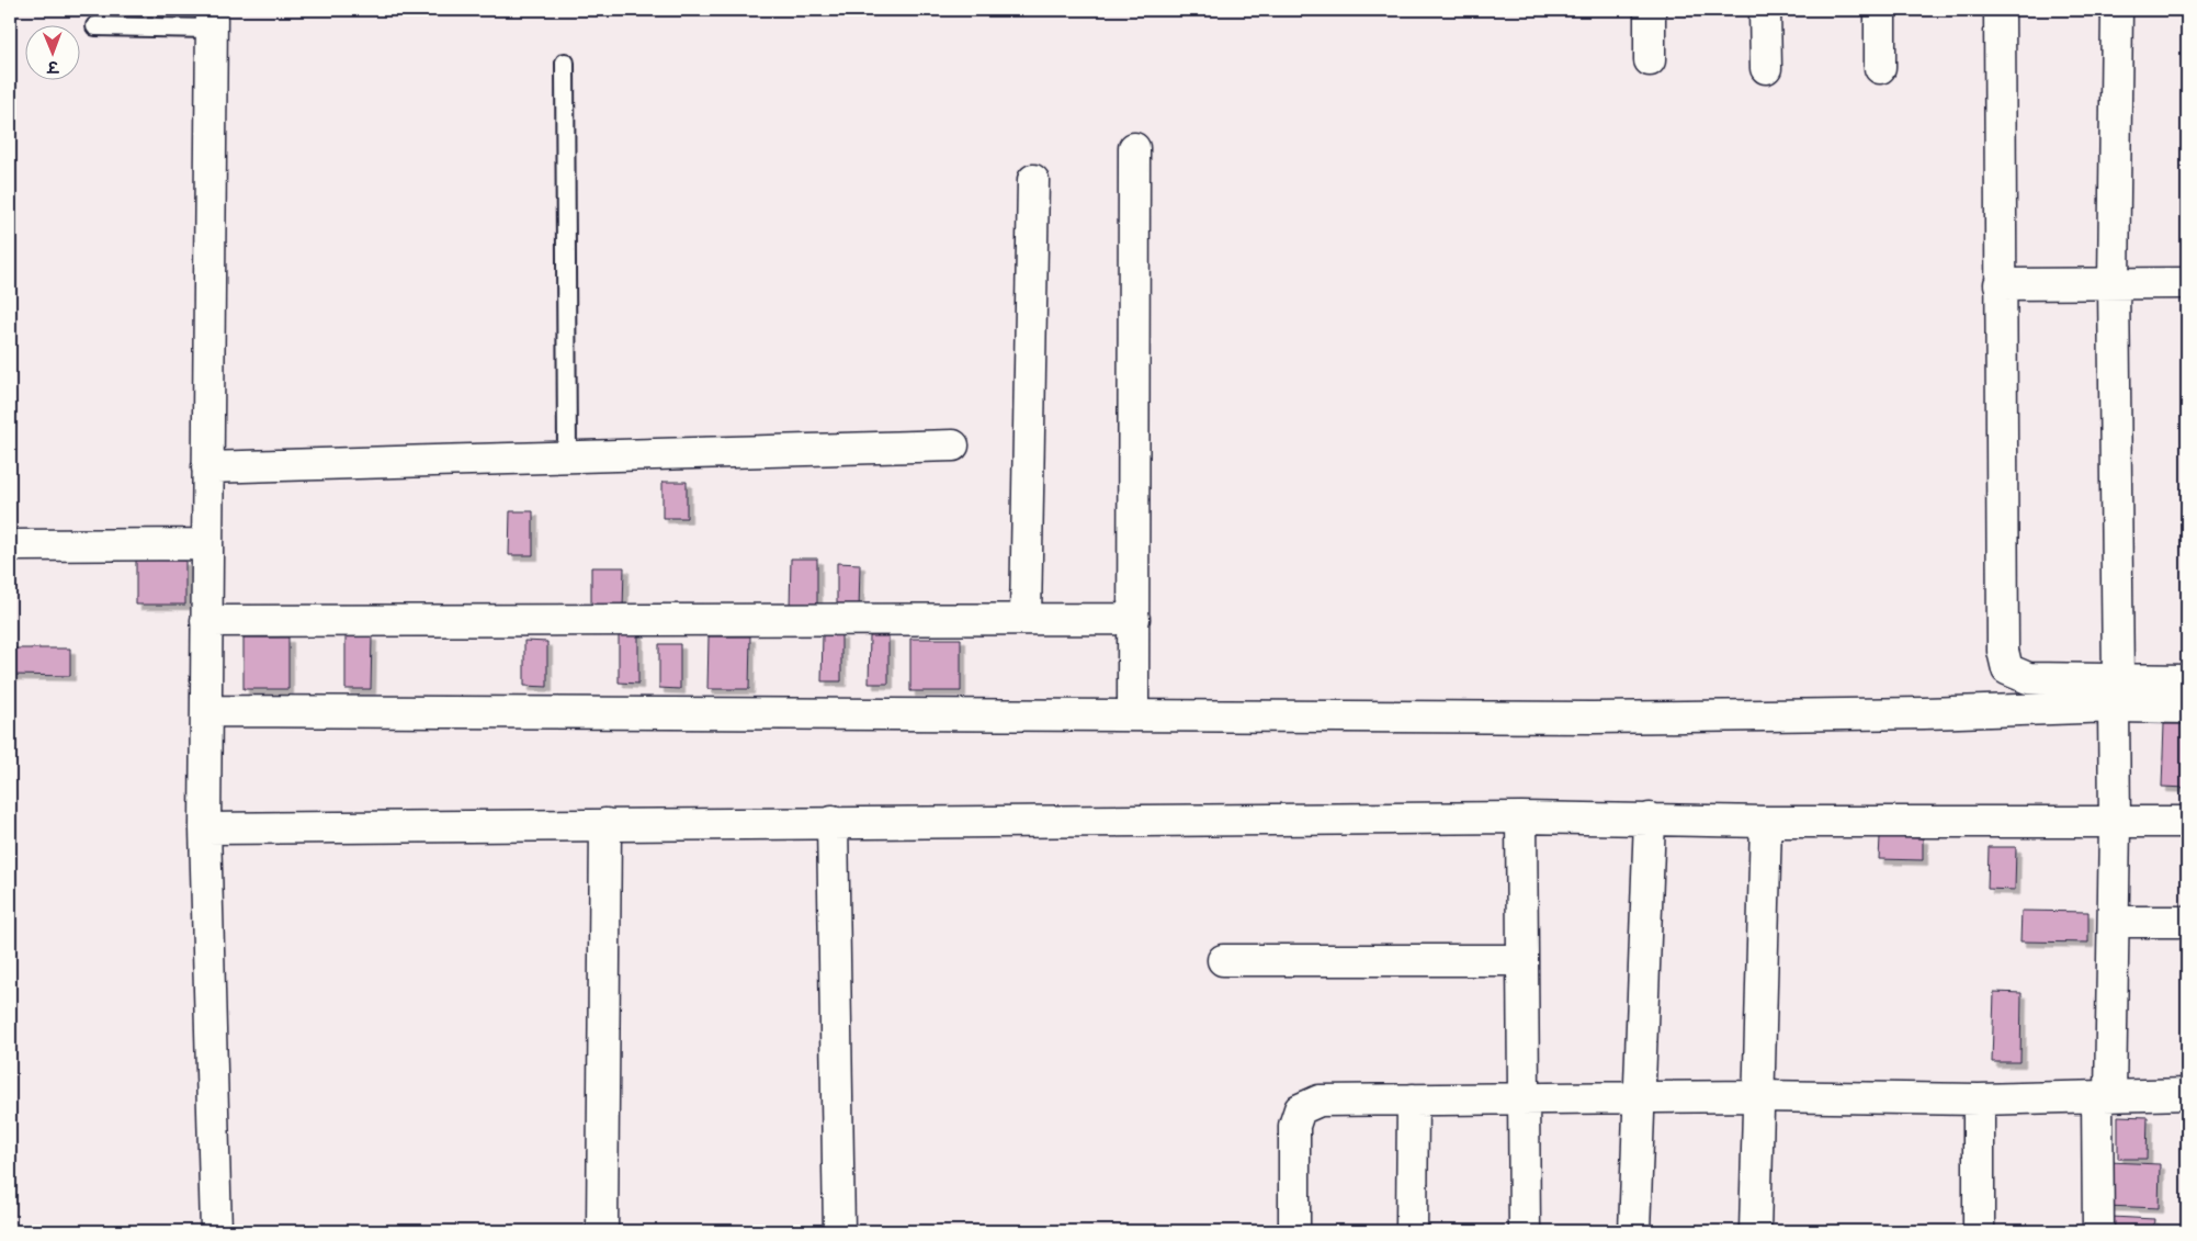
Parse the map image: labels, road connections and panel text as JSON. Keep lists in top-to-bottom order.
{
  "north": "bottom"
}
